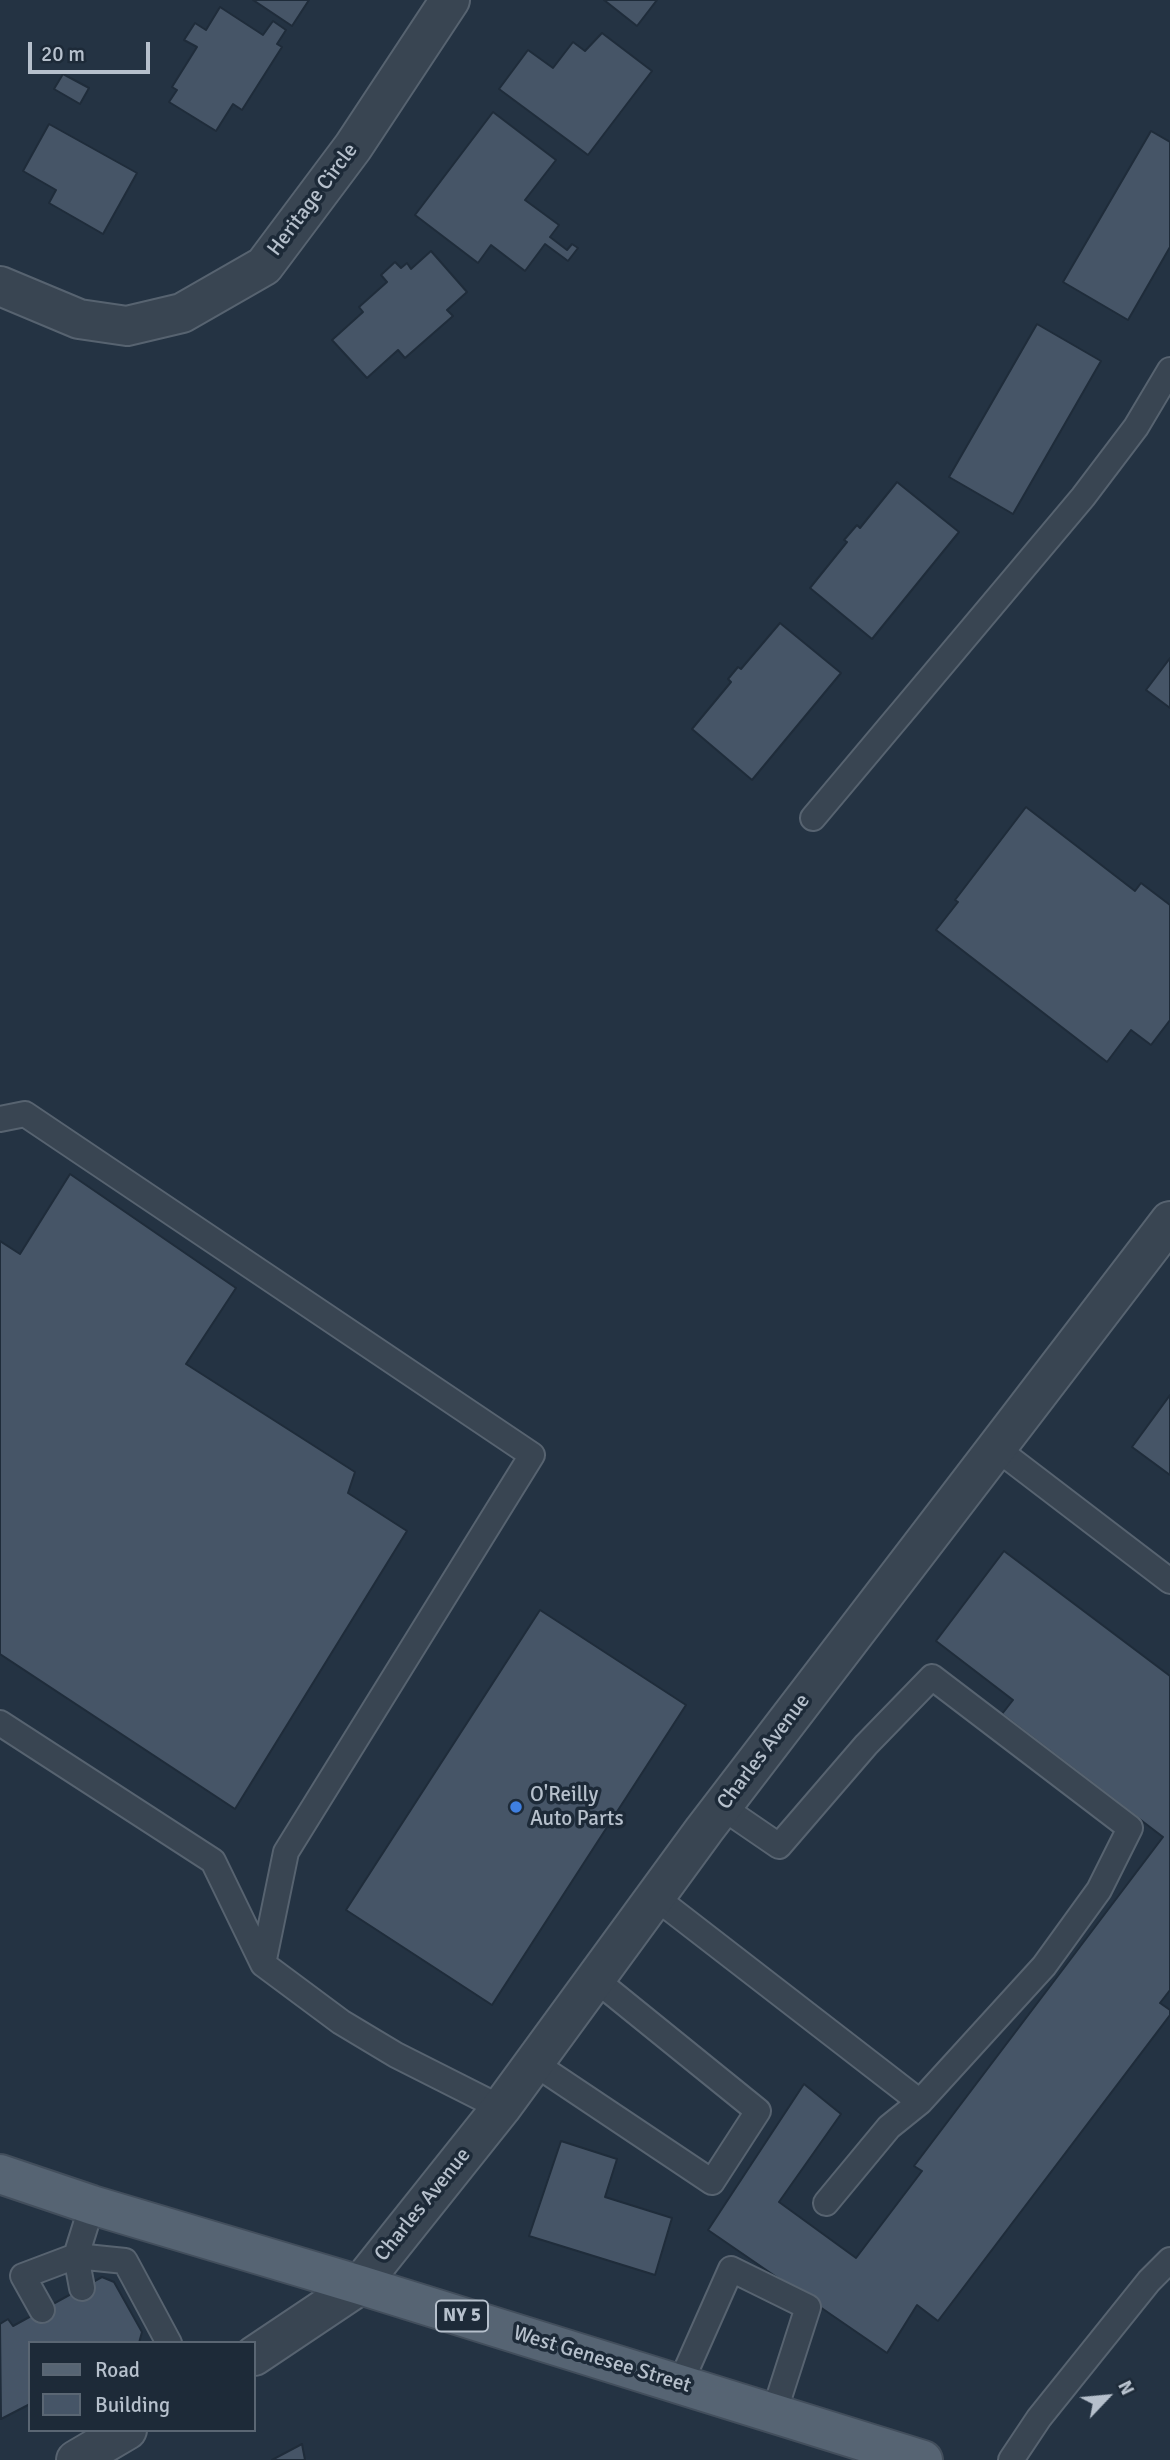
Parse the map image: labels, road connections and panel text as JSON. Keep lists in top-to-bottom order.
{
  "streets": {
    "main road": ["NY 5", "West Genesee Street"],
    "street": ["Heritage Circle", "Charles Avenue"]
  },
  "crossings": [
    ["Charles Avenue", "West Genesee Street"]
  ],
  "places": ["O'Reilly Auto Parts"],
  "legend": ["Road", "Building"],
  "scale_bar": "20 m",
  "north": "top right"
}
